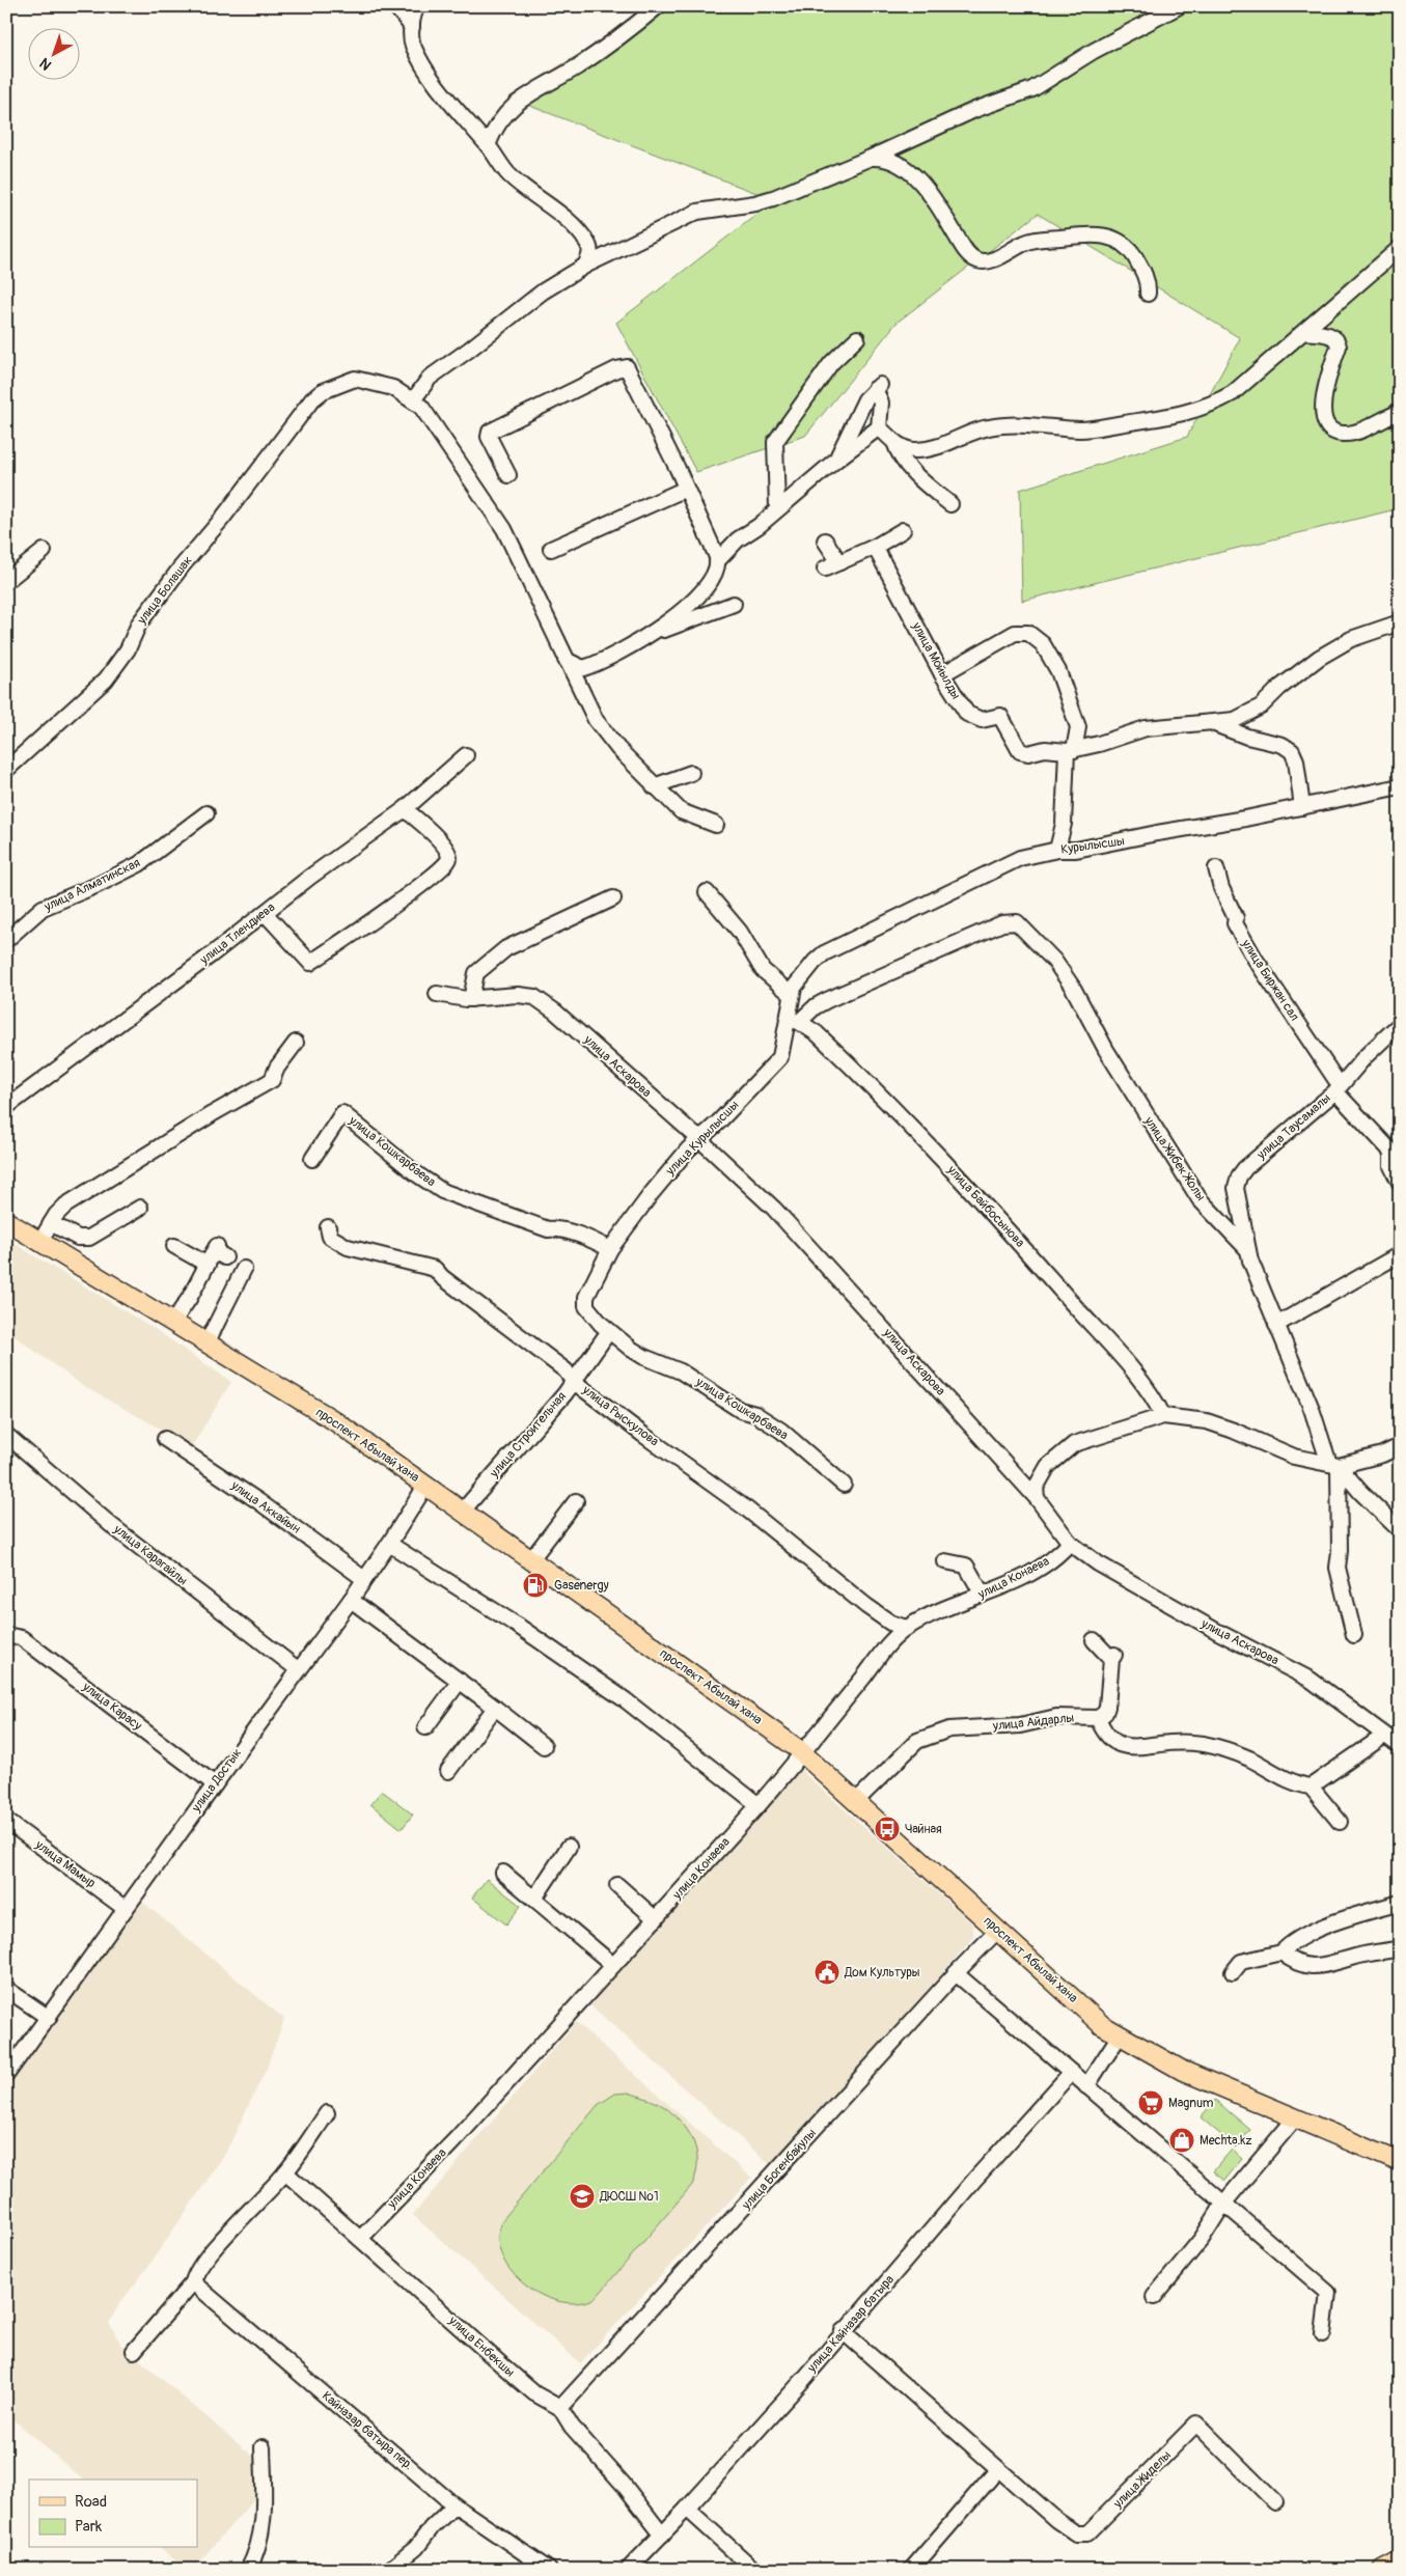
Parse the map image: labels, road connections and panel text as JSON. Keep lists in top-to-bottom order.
{
  "streets": {
    "main road": ["проспект Абылай хана"],
    "street": [
      "улица Болашак",
      "улица Мойылды",
      "Курылысшы",
      "улица Алматинская",
      "улица Тлендиева",
      "улица Биржан сал",
      "улица Аскарова",
      "улица Таусамалы",
      "улица Курылысшы",
      "улица Кошкарбаева",
      "улица Жибек Жолы",
      "улица Байбосынова",
      "улица Рыскулова",
      "улица Строительная",
      "улица Аккайын",
      "улица Карагайлы",
      "улица Конаева",
      "улица Карасу",
      "улица Айдарлы",
      "улица Достык",
      "улица Мамыр",
      "улица Богенбайулы",
      "улица Кайназар батыра",
      "улица Енбекшы",
      "Кайназар батыра пер.",
      "улица Жиделы"
    ]
  },
  "crossings": [
    ["Курылысшы", "улица Курылысшы"],
    ["улица Биржан сал", "улица Таусамалы"],
    ["улица Аскарова", "улица Курылысшы"],
    ["улица Аскарова", "улица Конаева"],
    ["улица Таусамалы", "улица Жибек Жолы"],
    ["улица Курылысшы", "улица Кошкарбаева"],
    ["улица Курылысшы", "улица Жибек Жолы"],
    ["улица Курылысшы", "улица Байбосынова"],
    ["улица Кошкарбаева", "улица Строительная"],
    ["улица Жибек Жолы", "улица Байбосынова"],
    ["улица Рыскулова", "улица Строительная"],
    ["улица Рыскулова", "улица Конаева"],
    ["улица Строительная", "проспект Абылай хана"],
    ["проспект Абылай хана", "улица Конаева"],
    ["проспект Абылай хана", "улица Айдарлы"],
    ["проспект Абылай хана", "улица Достык"],
    ["проспект Абылай хана", "улица Богенбайулы"],
    ["улица Аккайын", "улица Достык"],
    ["улица Карагайлы", "улица Достык"],
    ["улица Конаева", "улица Енбекшы"],
    ["улица Карасу", "улица Достык"],
    ["улица Достык", "улица Мамыр"],
    ["улица Богенбайулы", "улица Енбекшы"],
    ["улица Кайназар батыра", "улица Енбекшы"],
    ["улица Кайназар батыра", "улица Жиделы"]
  ],
  "places": {
    "fuel station": ["Gasenergy"],
    "bus stop": ["Чайная"],
    "public building": ["Дом Культуры"],
    "supermarket": ["Magnum"],
    "shop": ["Mechta.kz"],
    "school or university": ["ДЮСШ №1"]
  },
  "legend": ["Road", "Park"],
  "north": "bottom left"
}
